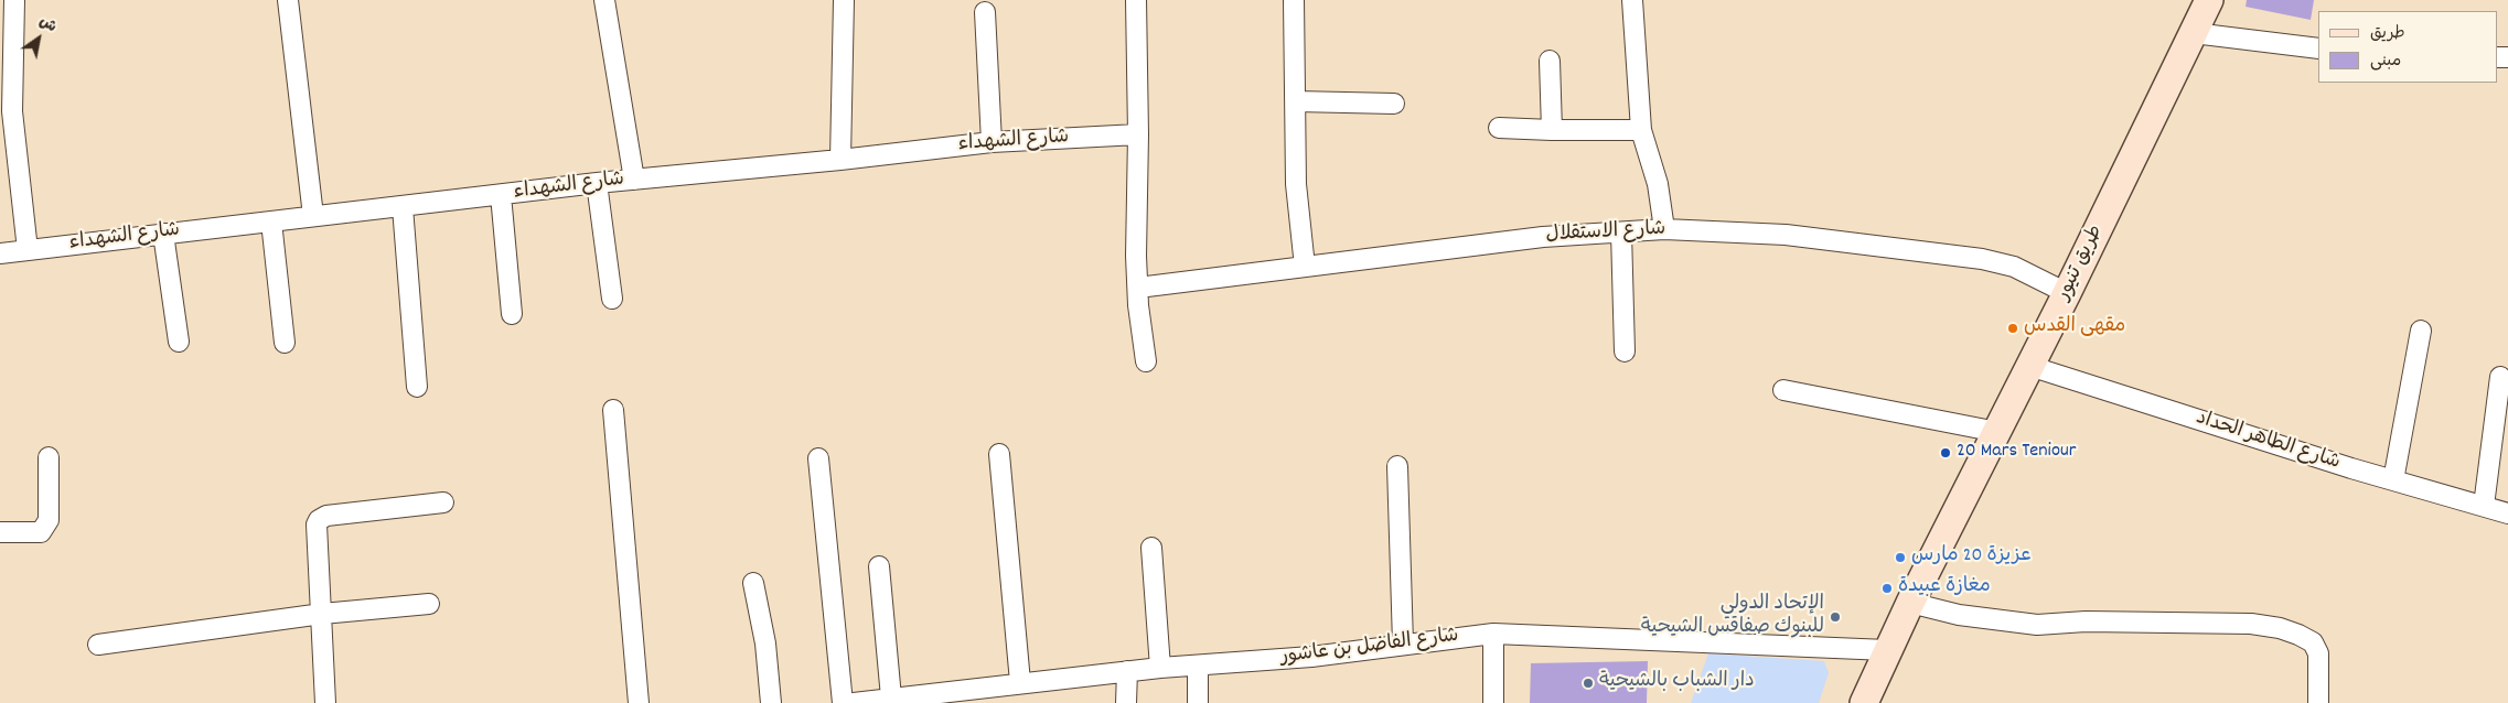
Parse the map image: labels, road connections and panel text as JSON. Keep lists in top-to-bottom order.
{
  "streets": {
    "main road": ["طريق تنيور"],
    "street": [
      "شارع الشهداء",
      "شارع الاستقلال",
      "شارع الطاهر الحداد",
      "شارع الفاضل بن عاشور"
    ]
  },
  "crossings": [
    ["شارع الاستقلال", "طريق تنيور"],
    ["طريق تنيور", "شارع الطاهر الحداد"],
    ["طريق تنيور", "شارع الفاضل بن عاشور"]
  ],
  "places": [
    "مقهى القدس",
    "20 Mars Teniour",
    "عزيزة 20 مارس",
    "مغازة عبيدة",
    "الإتحاد الدولي للبنوك صفاقس الشيحية",
    "دار الشباب بالشيحية"
  ],
  "legend": ["طريق", "مبنى"],
  "north": "top right"
}
